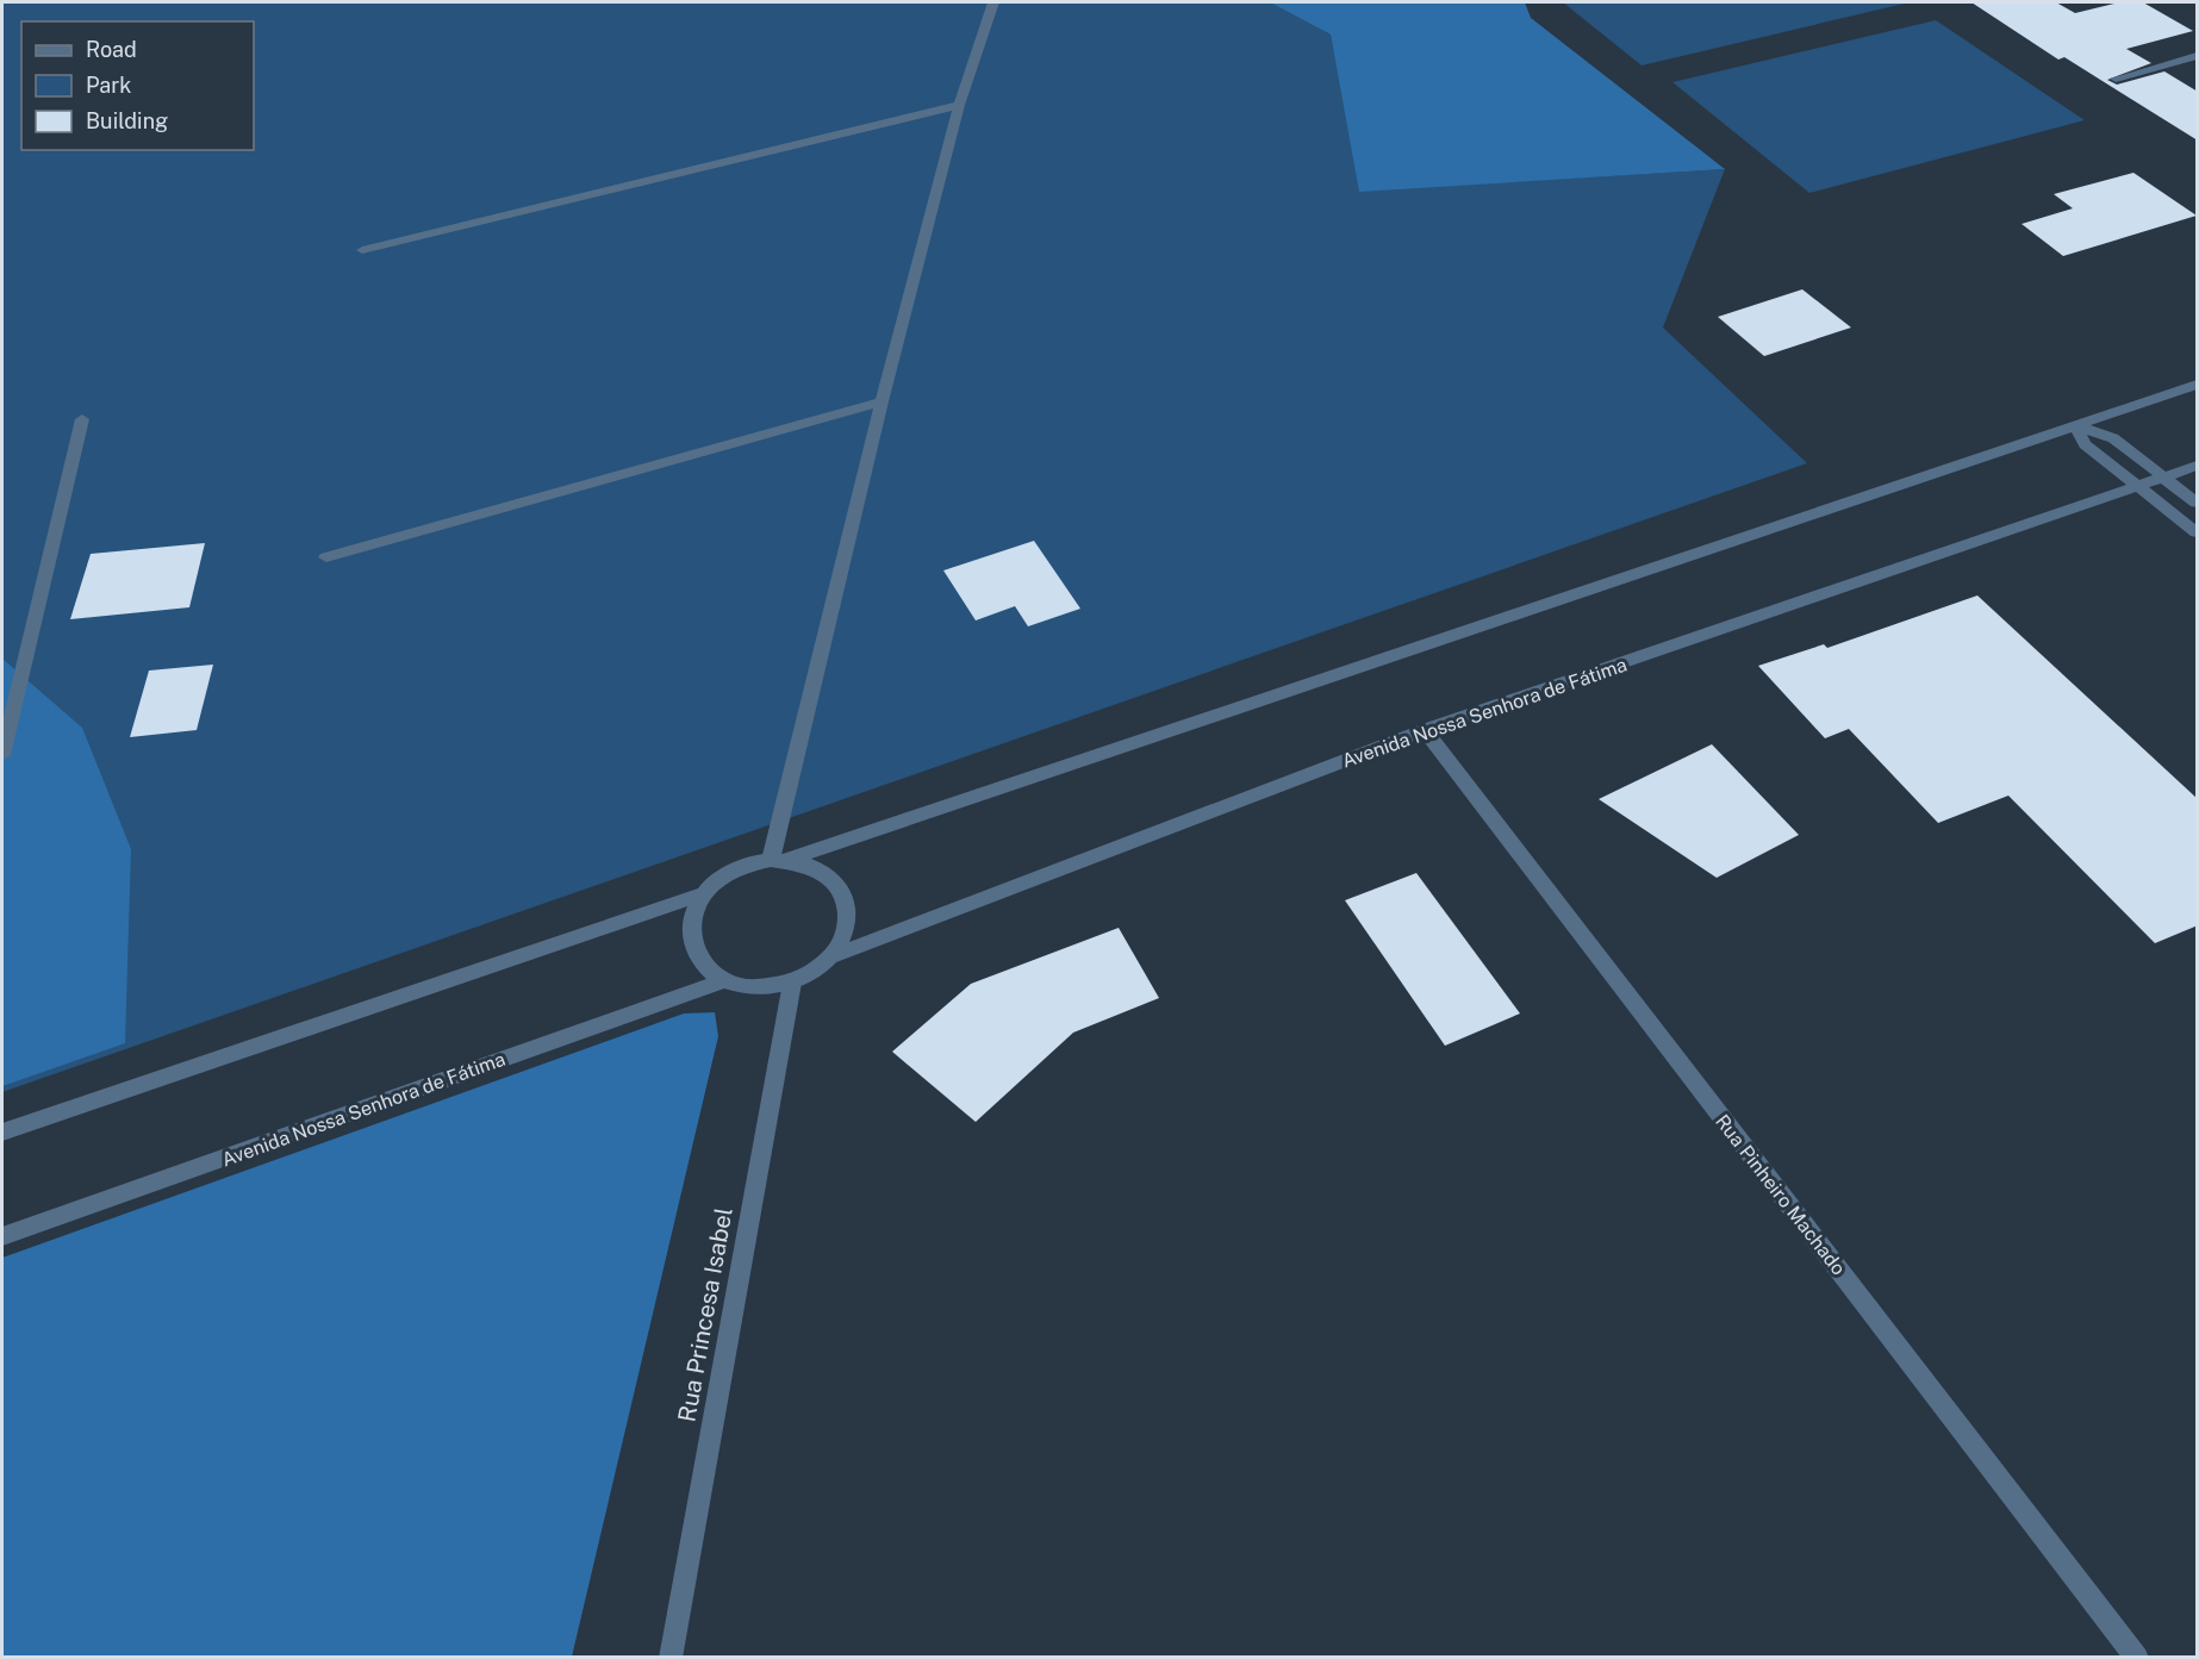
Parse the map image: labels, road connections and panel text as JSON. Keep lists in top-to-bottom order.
{
  "streets": {
    "street": ["Avenida Nossa Senhora de Fátima", "Rua Pinheiro Machado", "Rua Princesa Isabel"]
  },
  "crossings": [
    ["Avenida Nossa Senhora de Fátima", "Rua Pinheiro Machado"],
    ["Avenida Nossa Senhora de Fátima", "Rua Princesa Isabel"]
  ],
  "legend": ["Road", "Park", "Building"]
}
